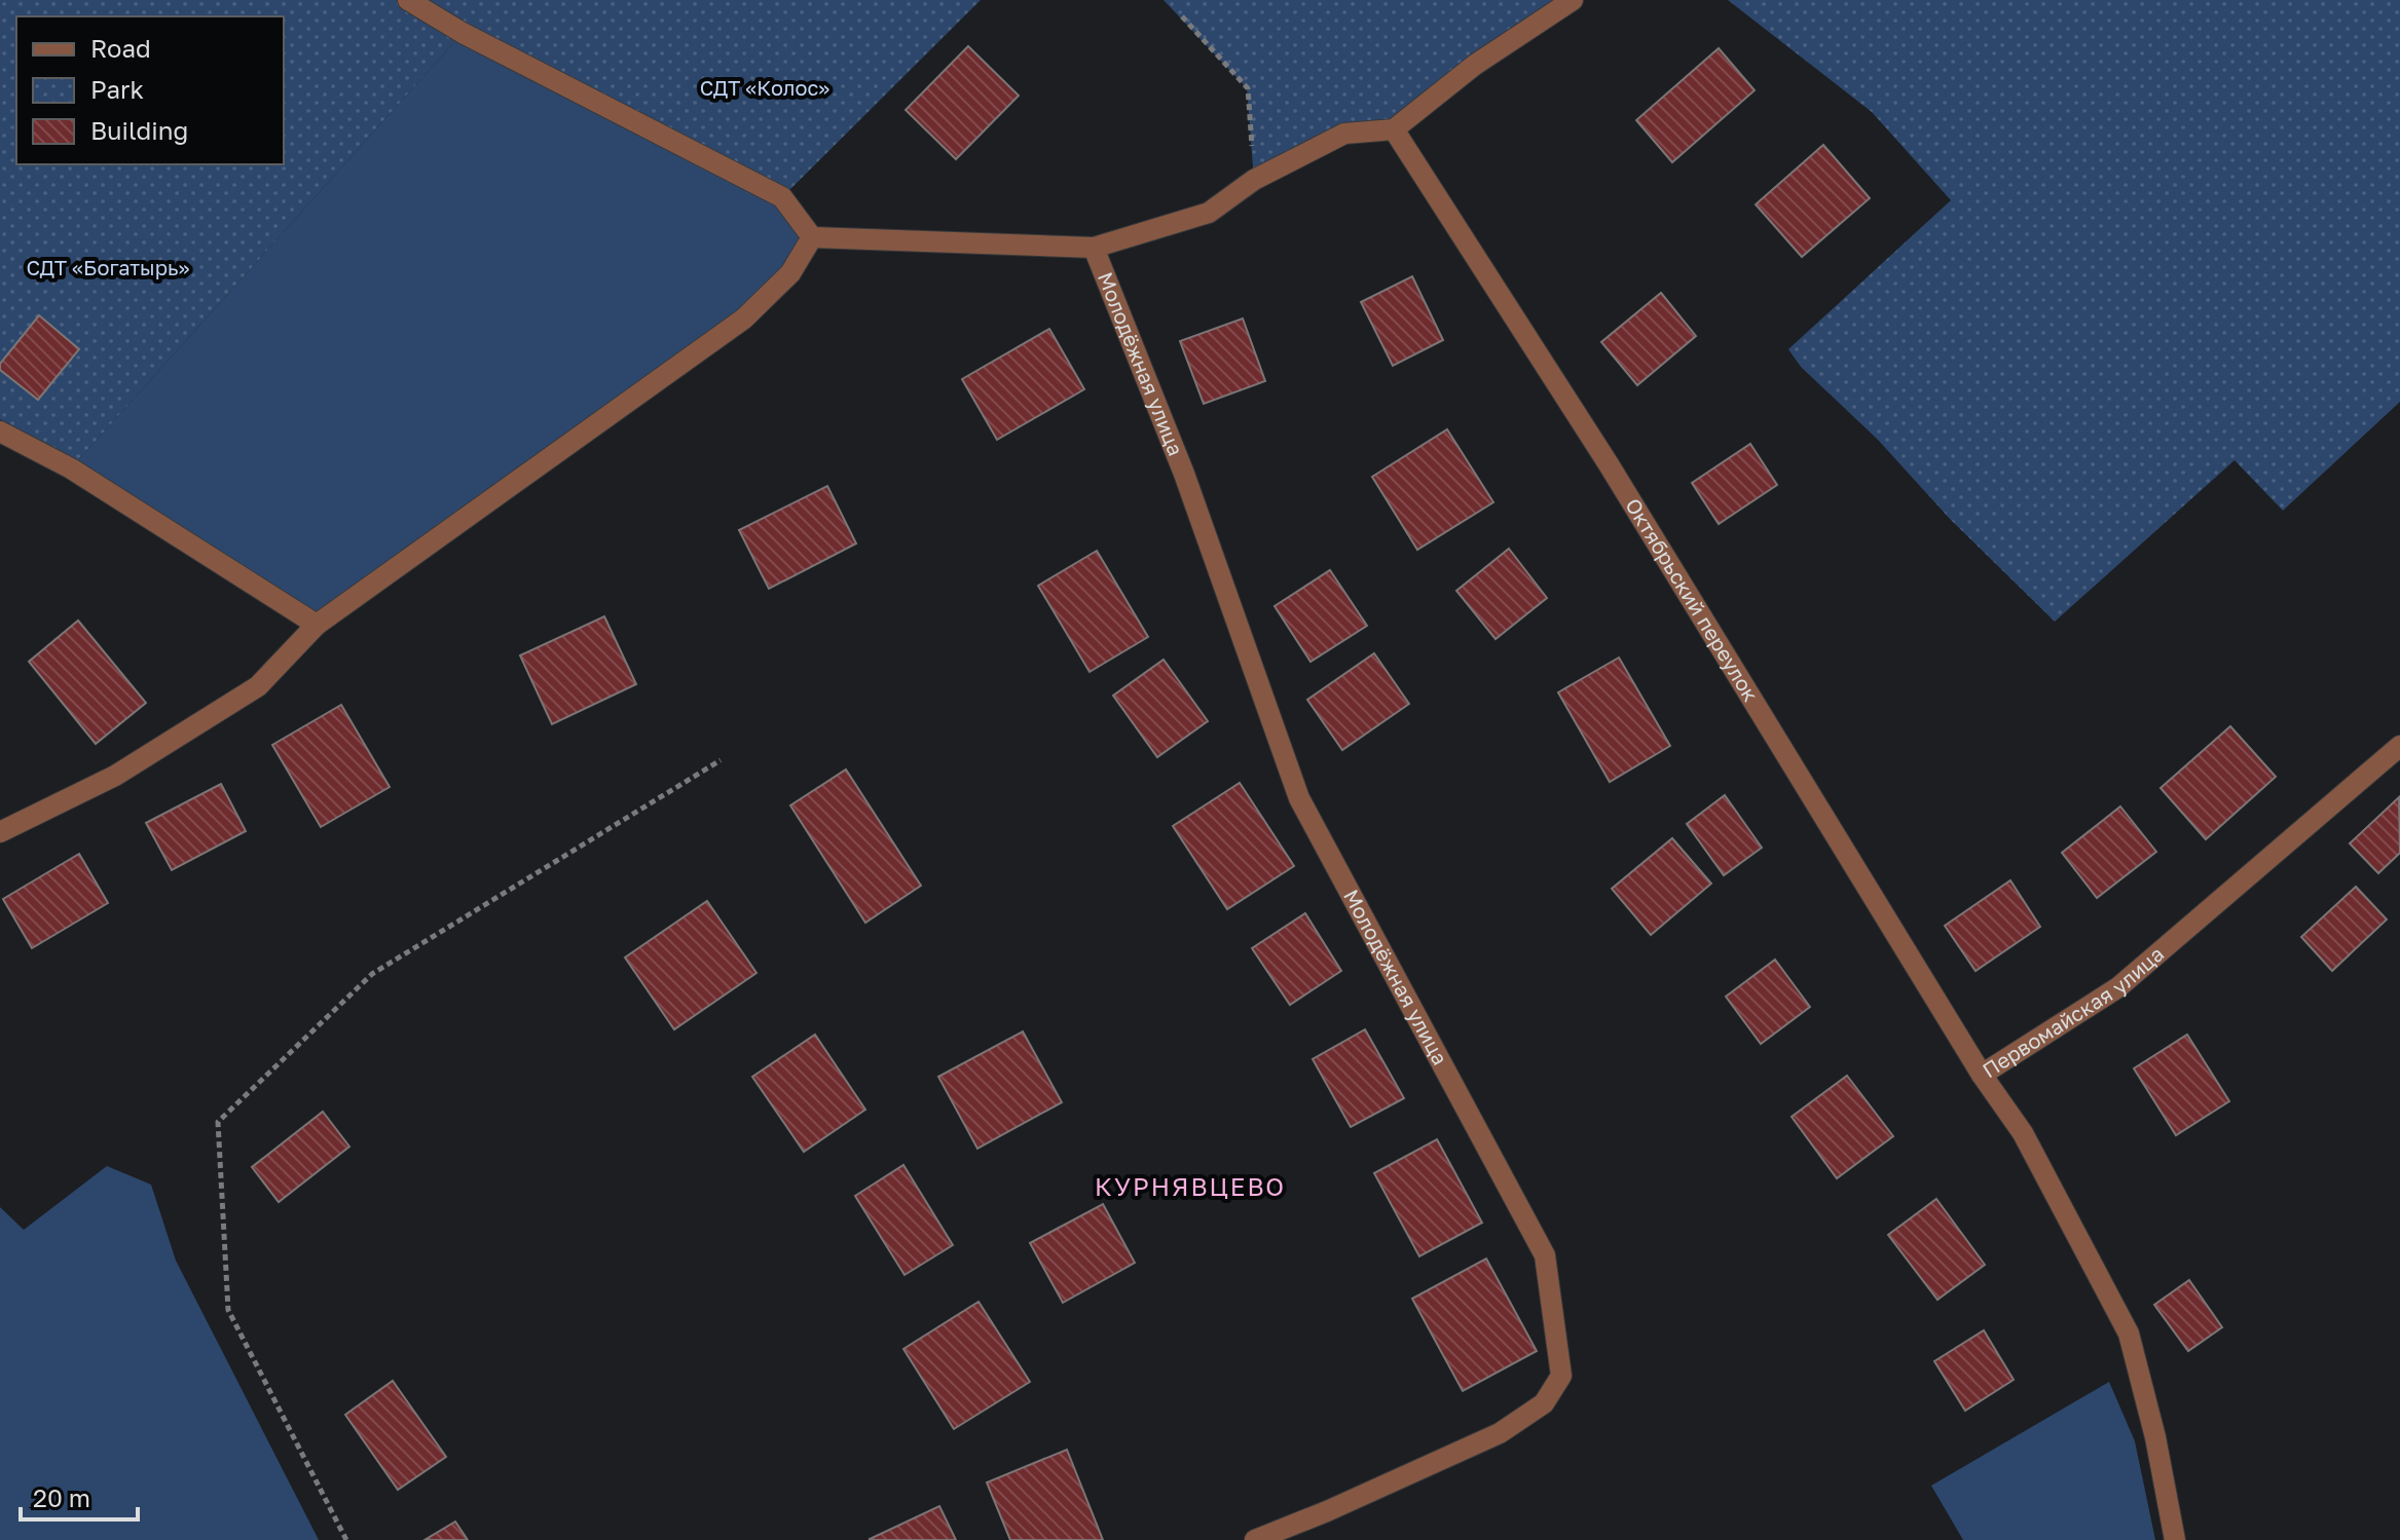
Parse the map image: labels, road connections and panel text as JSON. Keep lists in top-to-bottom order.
{
  "streets": {
    "street": ["Молодёжная улица", "Октябрьский переулок", "Первомайская улица"]
  },
  "crossings": [
    ["Октябрьский переулок", "Первомайская улица"]
  ],
  "districts": ["КУРНЯВЦЕВО"],
  "parks": ["СДТ «Колос»", "СДТ «Богатырь»"],
  "legend": ["Road", "Park", "Building"],
  "scale_bar": "20 m"
}
